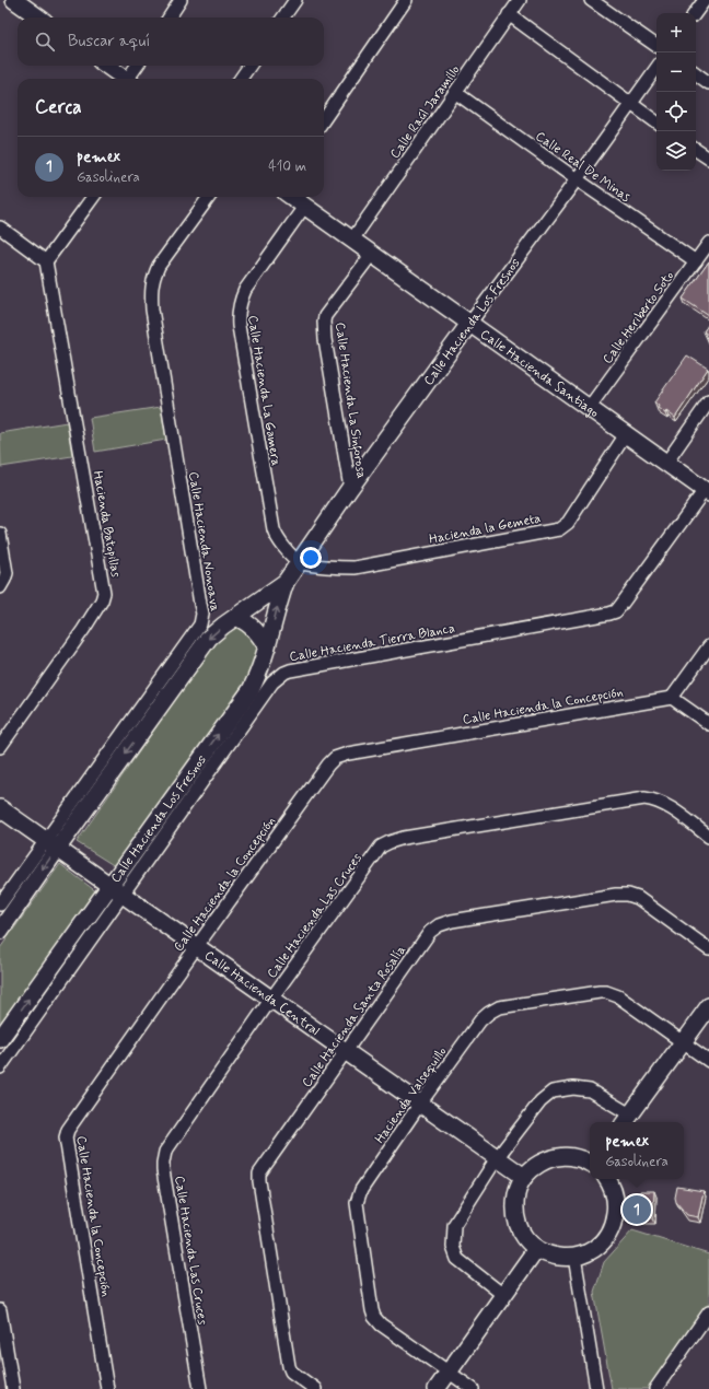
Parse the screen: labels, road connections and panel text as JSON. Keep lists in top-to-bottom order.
{
  "streets": {
    "street": [
      "Calle Raúl Jaramillo",
      "Calle Real De Minas",
      "Calle Heriberto Soto",
      "Calle Hacienda Los Fresnos",
      "Calle Hacienda Santiago",
      "Calle Hacienda La Gamera",
      "Calle Hacienda La Sinforosa",
      "Hacienda Batopillas",
      "Hacienda la Gemeta",
      "Calle Hacienda Nonoava",
      "Calle Hacienda Tierra Blanca",
      "Calle Hacienda la Concepción",
      "Calle Hacienda Las Cruces",
      "Calle Hacienda Central",
      "Calle Hacienda Santa Rosalía",
      "Hacienda Valsequillo"
    ]
  },
  "crossings": [
    ["Calle Raúl Jaramillo", "Calle Real De Minas"],
    ["Calle Raúl Jaramillo", "Calle Hacienda Santiago"],
    ["Calle Real De Minas", "Calle Heriberto Soto"],
    ["Calle Real De Minas", "Calle Hacienda Los Fresnos"],
    ["Calle Heriberto Soto", "Calle Hacienda Santiago"],
    ["Calle Hacienda Los Fresnos", "Calle Hacienda Santiago"],
    ["Calle Hacienda Los Fresnos", "Calle Hacienda La Gamera"],
    ["Calle Hacienda Los Fresnos", "Calle Hacienda La Sinforosa"],
    ["Calle Hacienda Los Fresnos", "Hacienda la Gemeta"],
    ["Calle Hacienda Los Fresnos", "Calle Hacienda Nonoava"],
    ["Calle Hacienda Los Fresnos", "Calle Hacienda Tierra Blanca"],
    ["Calle Hacienda Los Fresnos", "Calle Hacienda Central"],
    ["Calle Hacienda Santiago", "Calle Hacienda La Gamera"],
    ["Calle Hacienda Santiago", "Calle Hacienda La Sinforosa"],
    ["Calle Hacienda Santiago", "Hacienda la Gemeta"],
    ["Calle Hacienda Santiago", "Calle Hacienda Tierra Blanca"],
    ["Calle Hacienda La Gamera", "Hacienda la Gemeta"],
    ["Calle Hacienda Nonoava", "Calle Hacienda Central"],
    ["Calle Hacienda Tierra Blanca", "Calle Hacienda Central"],
    ["Calle Hacienda la Concepción", "Calle Hacienda Central"],
    ["Calle Hacienda Las Cruces", "Calle Hacienda Central"],
    ["Calle Hacienda Central", "Calle Hacienda Santa Rosalía"],
    ["Calle Hacienda Central", "Hacienda Valsequillo"]
  ],
  "page": {
    "map_buttons": ["+", "−"],
    "search": "Buscar aquí",
    "heading": "Cerca",
    "list": [
      {
        "mark": "1",
        "name": "pemex",
        "note": "Gasolinera",
        "value": "410 m"
      }
    ],
    "popup": ["pemex", "Gasolinera"],
    "pins": "1"
  }
}
